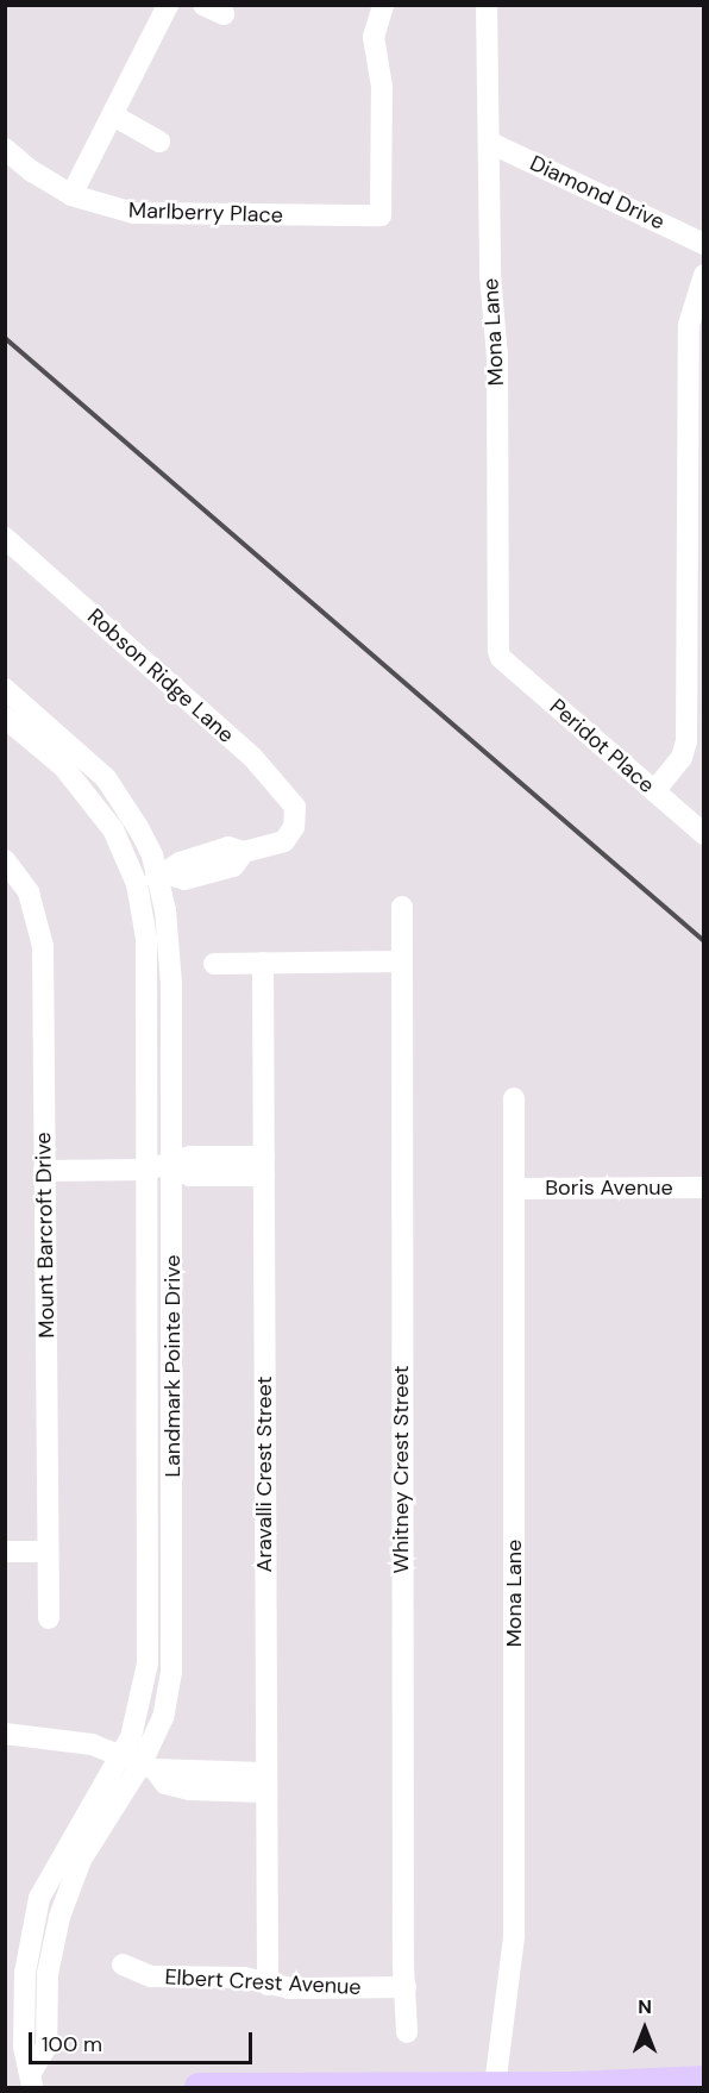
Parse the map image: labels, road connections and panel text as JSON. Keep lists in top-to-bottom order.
{
  "streets": {
    "street": [
      "Diamond Drive",
      "Marlberry Place",
      "Mona Lane",
      "Robson Ridge Lane",
      "Peridot Place",
      "Boris Avenue",
      "Mount Barcroft Drive",
      "Landmark Pointe Drive",
      "Whitney Crest Street",
      "Aravalli Crest Street",
      "Elbert Crest Avenue"
    ]
  },
  "crossings": [
    ["Diamond Drive", "Mona Lane"],
    ["Mona Lane", "Peridot Place"],
    ["Mona Lane", "Boris Avenue"],
    ["Robson Ridge Lane", "Landmark Pointe Drive"],
    ["Whitney Crest Street", "Elbert Crest Avenue"],
    ["Aravalli Crest Street", "Elbert Crest Avenue"]
  ],
  "scale_bar": "100 m",
  "north": "top"
}
